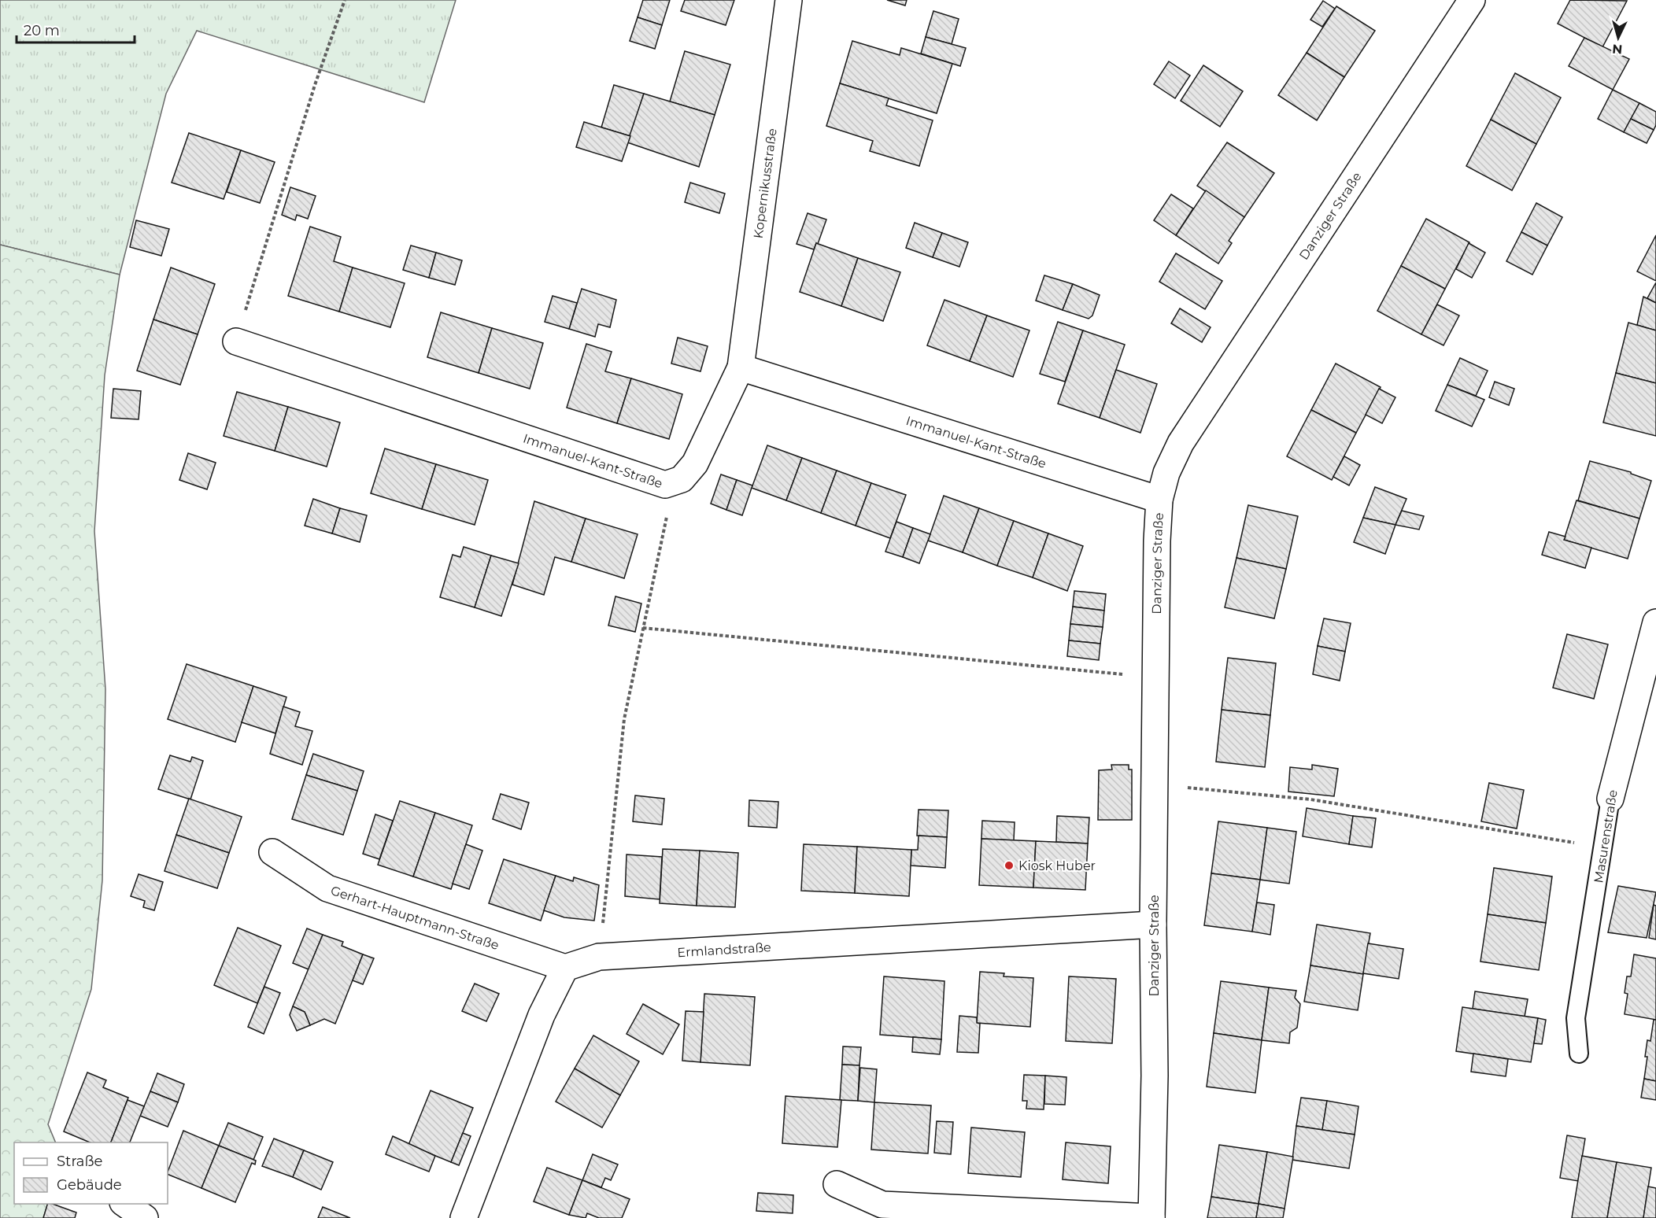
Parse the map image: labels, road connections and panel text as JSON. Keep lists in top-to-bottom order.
{
  "streets": {
    "street": [
      "Kopernikusstraße",
      "Danziger Straße",
      "Immanuel-Kant-Straße",
      "Masurenstraße",
      "Gerhart-Hauptmann-Straße",
      "Ermlandstraße"
    ]
  },
  "crossings": [
    ["Kopernikusstraße", "Immanuel-Kant-Straße"],
    ["Danziger Straße", "Immanuel-Kant-Straße"],
    ["Danziger Straße", "Ermlandstraße"],
    ["Gerhart-Hauptmann-Straße", "Ermlandstraße"]
  ],
  "places": ["Kiosk Huber"],
  "legend": ["Straße", "Gebäude"],
  "scale_bar": "20 m",
  "north": "bottom"
}
